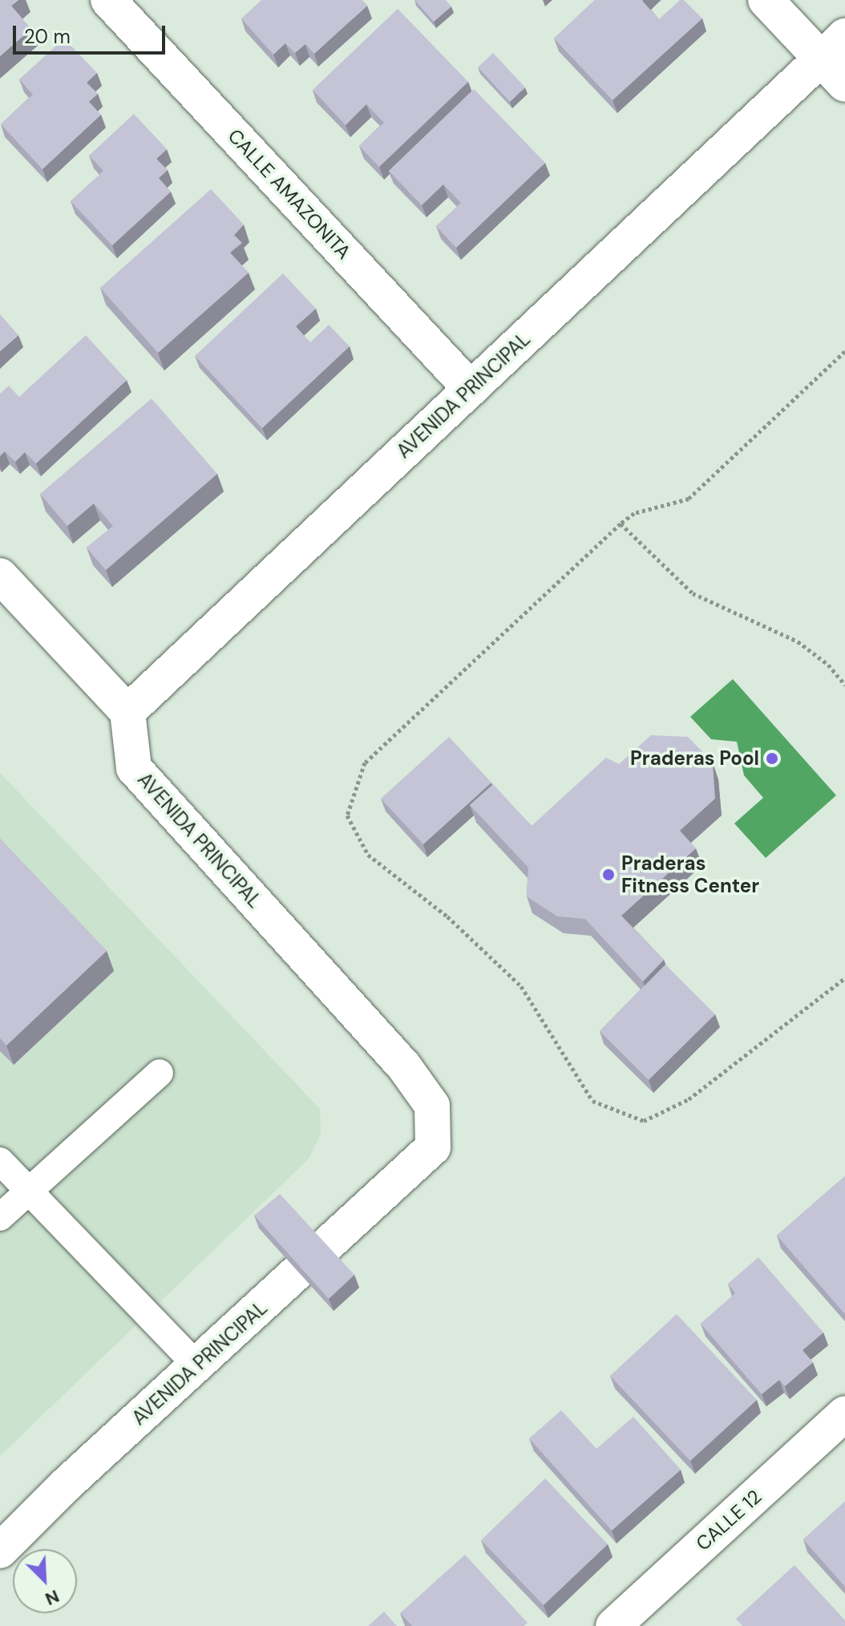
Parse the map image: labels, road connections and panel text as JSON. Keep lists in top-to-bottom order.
{
  "streets": {
    "street": ["CALLE AMAZONITA", "AVENIDA PRINCIPAL", "CALLE 12"]
  },
  "crossings": [
    ["CALLE AMAZONITA", "AVENIDA PRINCIPAL"]
  ],
  "places": ["Praderas Pool", "Praderas Fitness Center"],
  "scale_bar": "20 m",
  "north": "bottom right"
}
